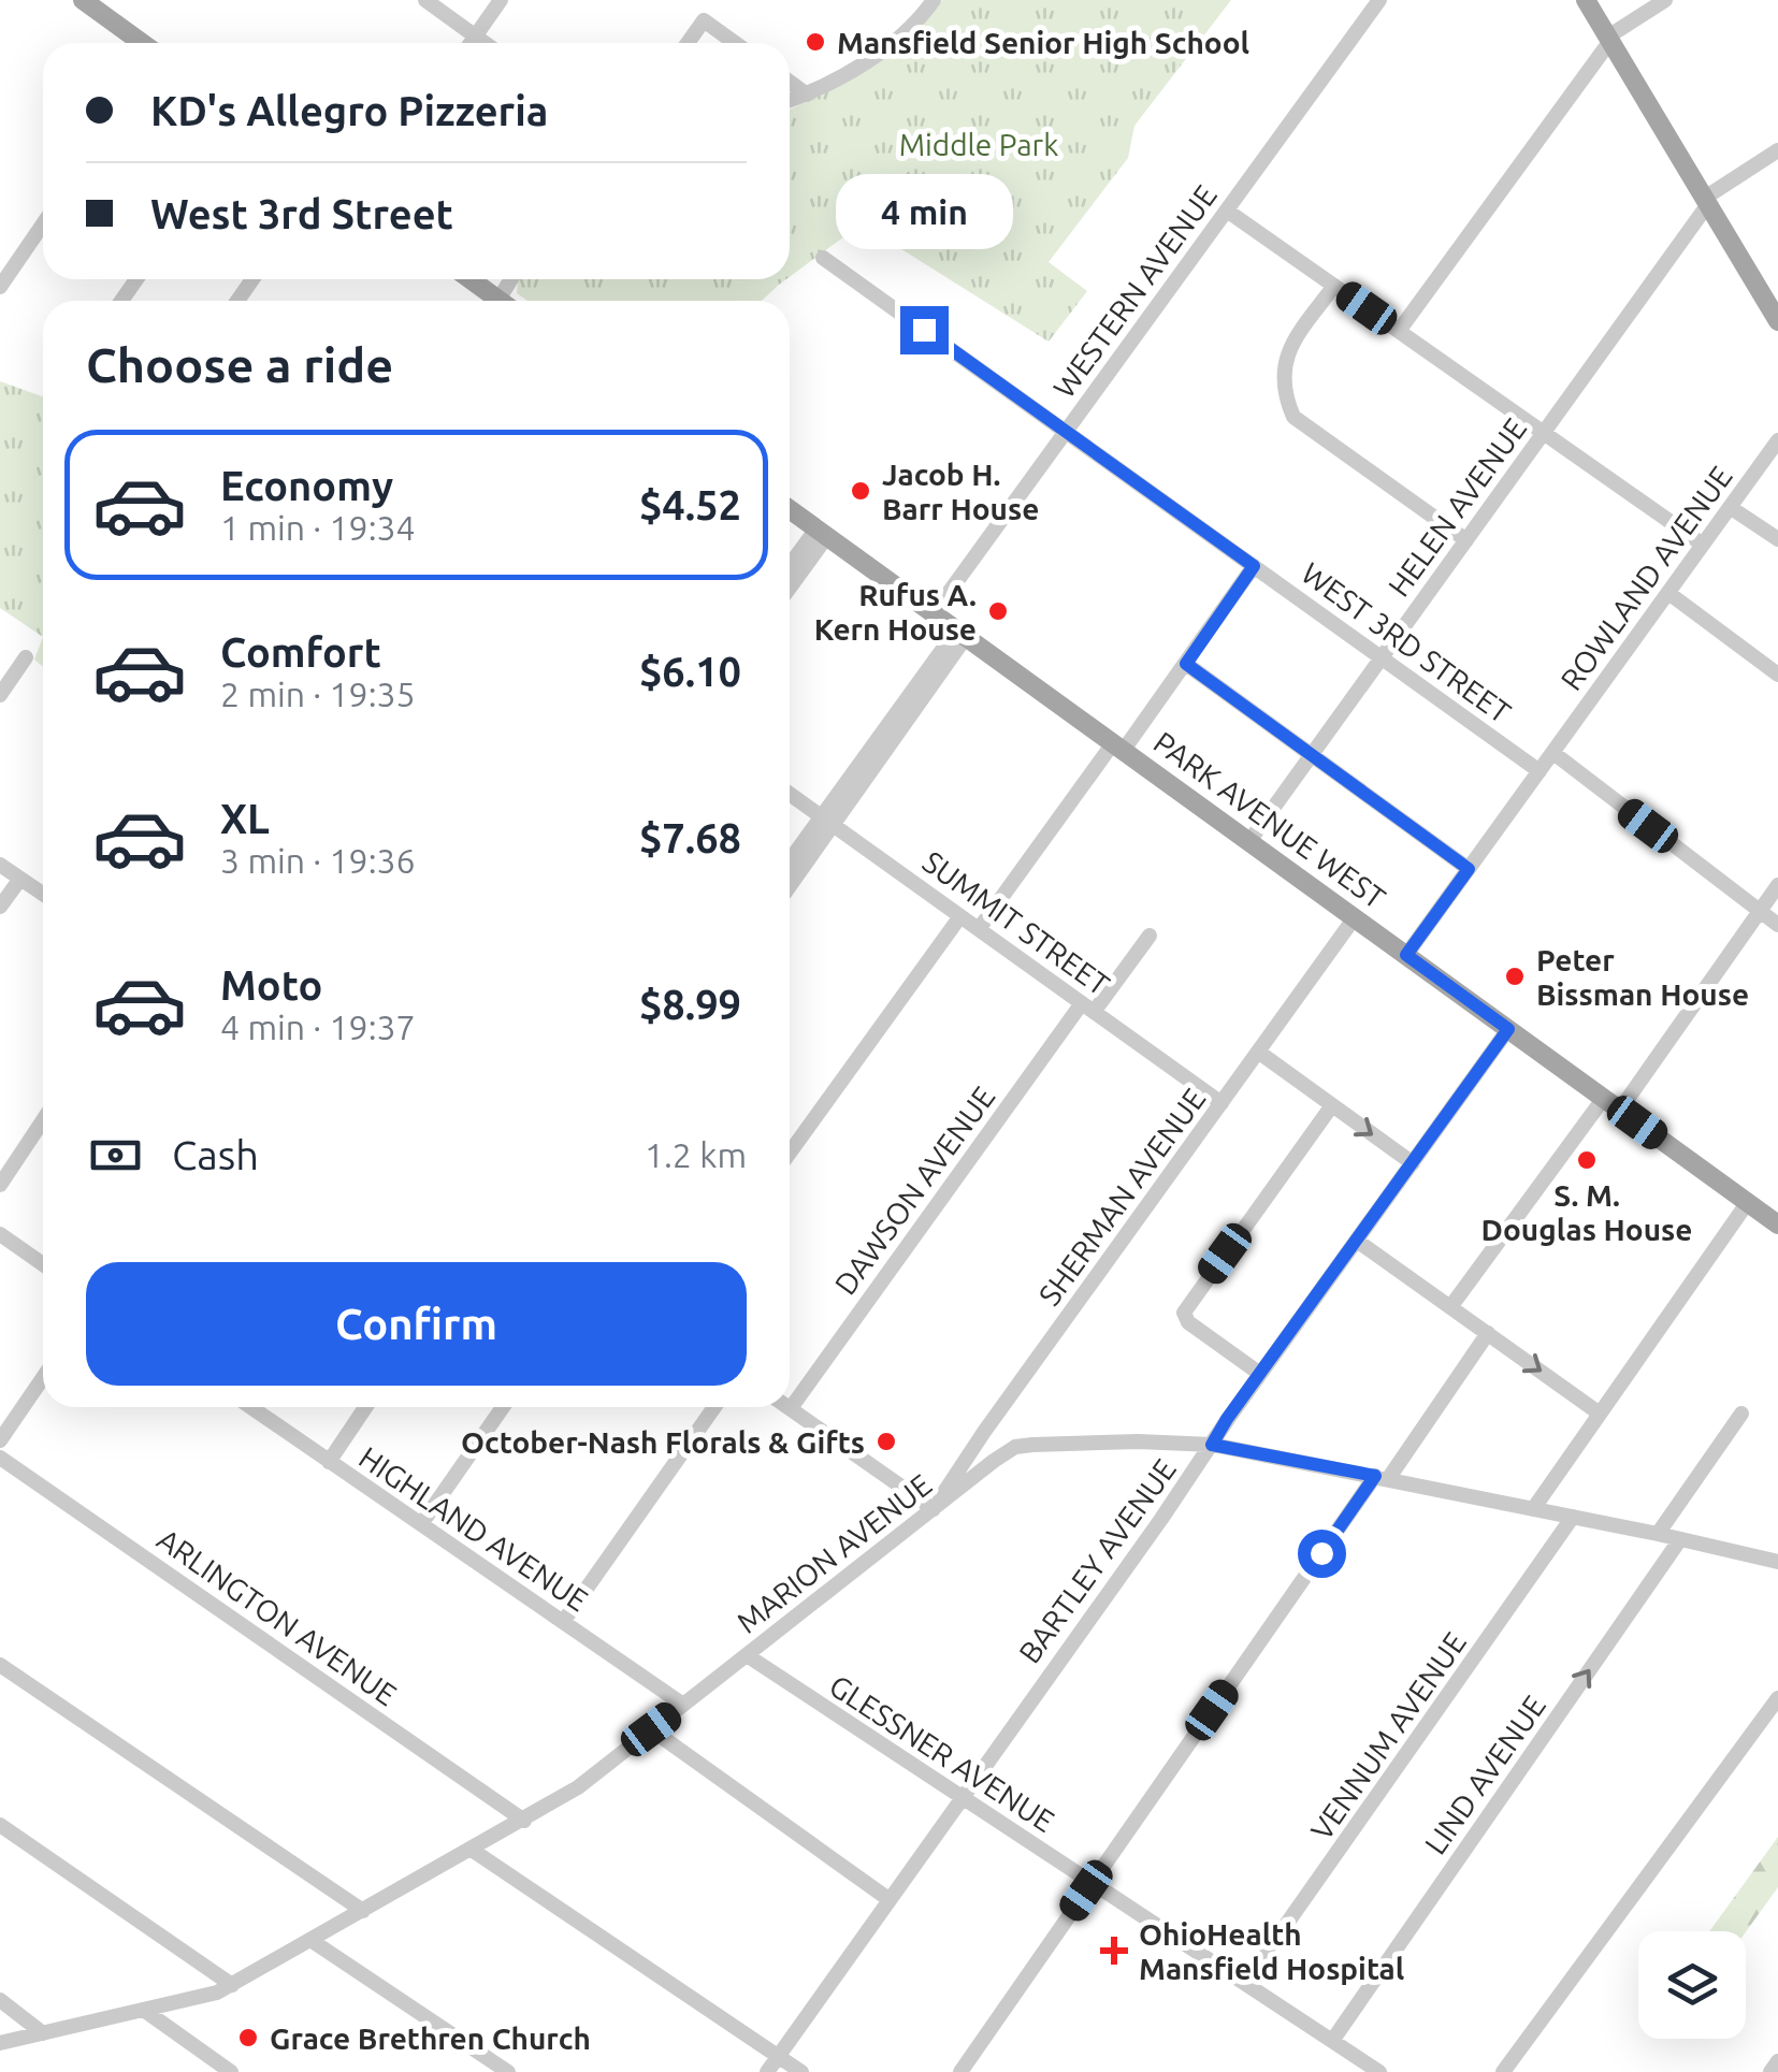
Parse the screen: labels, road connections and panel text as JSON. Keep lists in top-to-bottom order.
{
  "streets": {
    "main road": ["PARK AVENUE WEST"],
    "street": [
      "WESTERN AVENUE",
      "HELEN AVENUE",
      "ROWLAND AVENUE",
      "WEST 3RD STREET",
      "SUMMIT STREET",
      "DAWSON AVENUE",
      "SHERMAN AVENUE",
      "HIGHLAND AVENUE",
      "MARION AVENUE",
      "BARTLEY AVENUE",
      "ARLINGTON AVENUE",
      "VENNUM AVENUE",
      "GLESSNER AVENUE",
      "LIND AVENUE"
    ]
  },
  "crossings": [
    ["WESTERN AVENUE", "WEST 3RD STREET"],
    ["WESTERN AVENUE", "PARK AVENUE WEST"],
    ["HELEN AVENUE", "WEST 3RD STREET"],
    ["HELEN AVENUE", "PARK AVENUE WEST"],
    ["ROWLAND AVENUE", "WEST 3RD STREET"],
    ["ROWLAND AVENUE", "PARK AVENUE WEST"],
    ["PARK AVENUE WEST", "SHERMAN AVENUE"],
    ["PARK AVENUE WEST", "BARTLEY AVENUE"],
    ["SUMMIT STREET", "DAWSON AVENUE"],
    ["SUMMIT STREET", "SHERMAN AVENUE"],
    ["SHERMAN AVENUE", "MARION AVENUE"],
    ["HIGHLAND AVENUE", "MARION AVENUE"],
    ["MARION AVENUE", "BARTLEY AVENUE"],
    ["MARION AVENUE", "ARLINGTON AVENUE"],
    ["MARION AVENUE", "VENNUM AVENUE"],
    ["MARION AVENUE", "GLESSNER AVENUE"],
    ["MARION AVENUE", "LIND AVENUE"],
    ["BARTLEY AVENUE", "GLESSNER AVENUE"],
    ["VENNUM AVENUE", "GLESSNER AVENUE"],
    ["GLESSNER AVENUE", "LIND AVENUE"]
  ],
  "one_way": ["LIND AVENUE"],
  "parks": ["Middle Park"],
  "places": {
    "other": [
      "Mansfield Senior High School",
      "Jacob H. Barr House",
      "Rufus A. Kern House",
      "Peter Bissman House",
      "S. M. Douglas House",
      "October-Nash Florals & Gifts",
      "Grace Brethren Church"
    ],
    "health": ["OhioHealth Mansfield Hospital"]
  },
  "page": {
    "banner": ["KD's Allegro Pizzeria", "West 3rd Street"],
    "bubble": "4 min",
    "heading": "Choose a ride",
    "list": [
      {
        "name": "Economy",
        "note": "1 min · 19:34",
        "value": "$4.52"
      },
      {
        "name": "Comfort",
        "note": "2 min · 19:35",
        "value": "$6.10"
      },
      {
        "name": "XL",
        "note": "3 min · 19:36",
        "value": "$7.68"
      },
      {
        "name": "Moto",
        "note": "4 min · 19:37",
        "value": "$8.99"
      }
    ],
    "pay": ["Cash", "1.2 km"],
    "buttons": "Confirm"
  }
}
